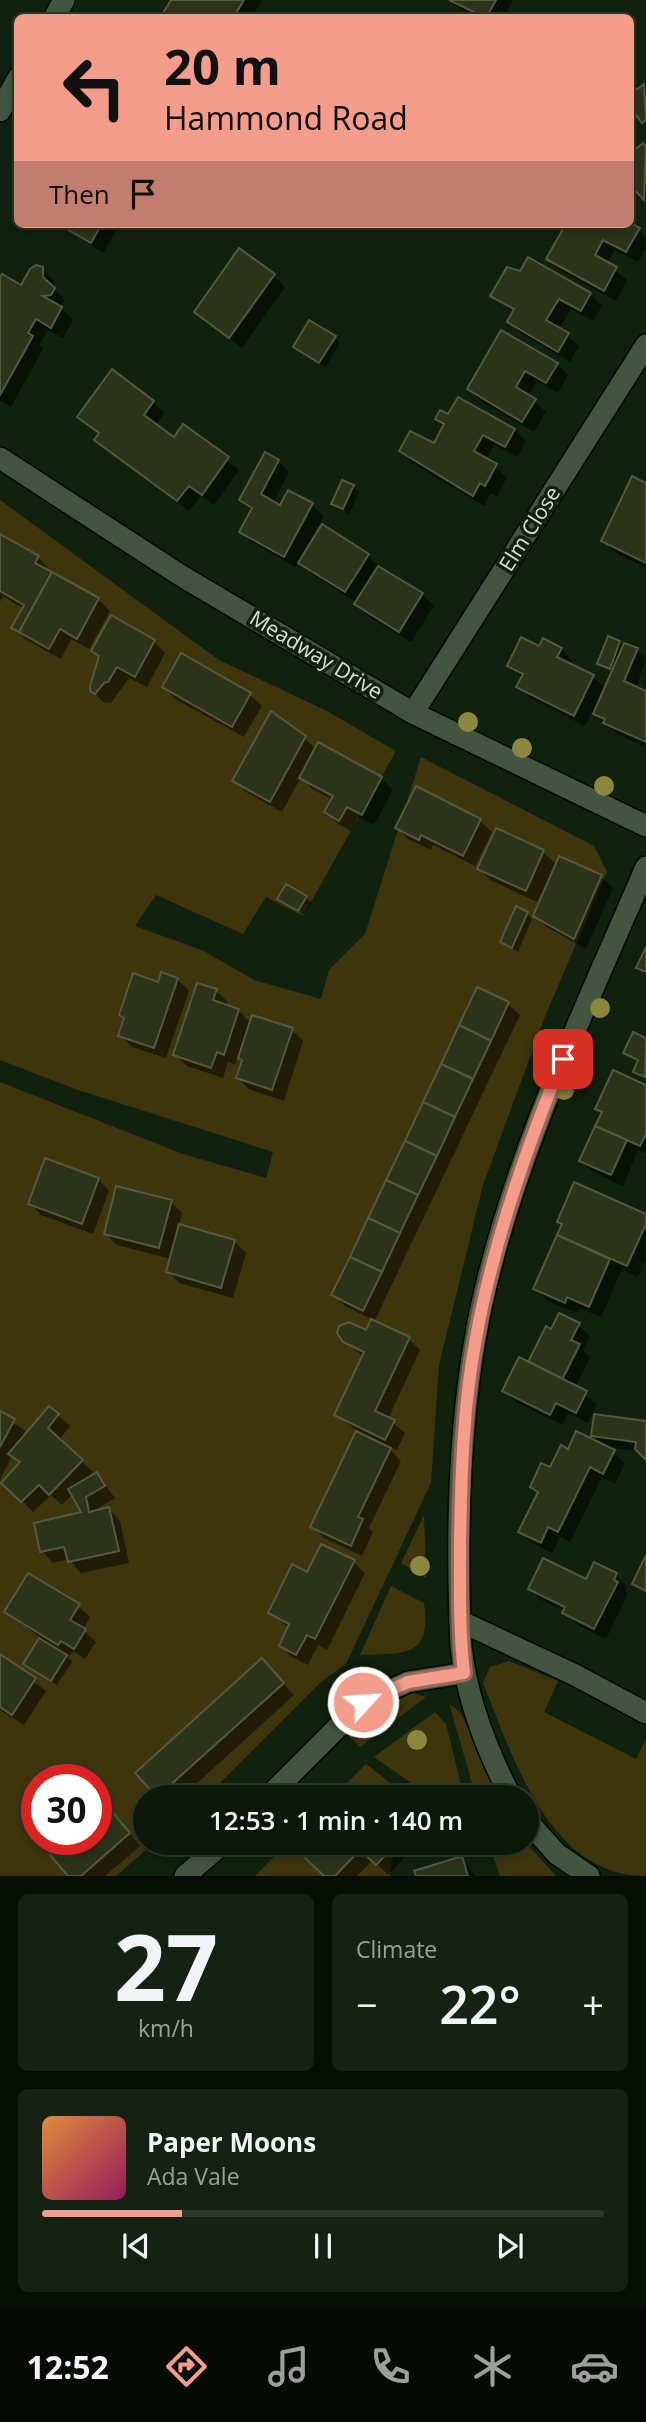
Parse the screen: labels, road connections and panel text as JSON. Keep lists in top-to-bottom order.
{
  "streets": {
    "street": ["Elm Close", "Meadway Drive"]
  },
  "crossings": [
    ["Elm Close", "Meadway Drive"]
  ],
  "page": {
    "turn": ["20 m", "Hammond Road"],
    "then": "Then",
    "limit": "30",
    "trip": "12:53 · 1 min · 140 m",
    "tile": [
      ["27", "km/h"],
      "Climate"
    ],
    "heat": ["−", "22°", "+"],
    "song": ["Paper Moons", "Ada Vale"],
    "tabs": "12:52"
  }
}
